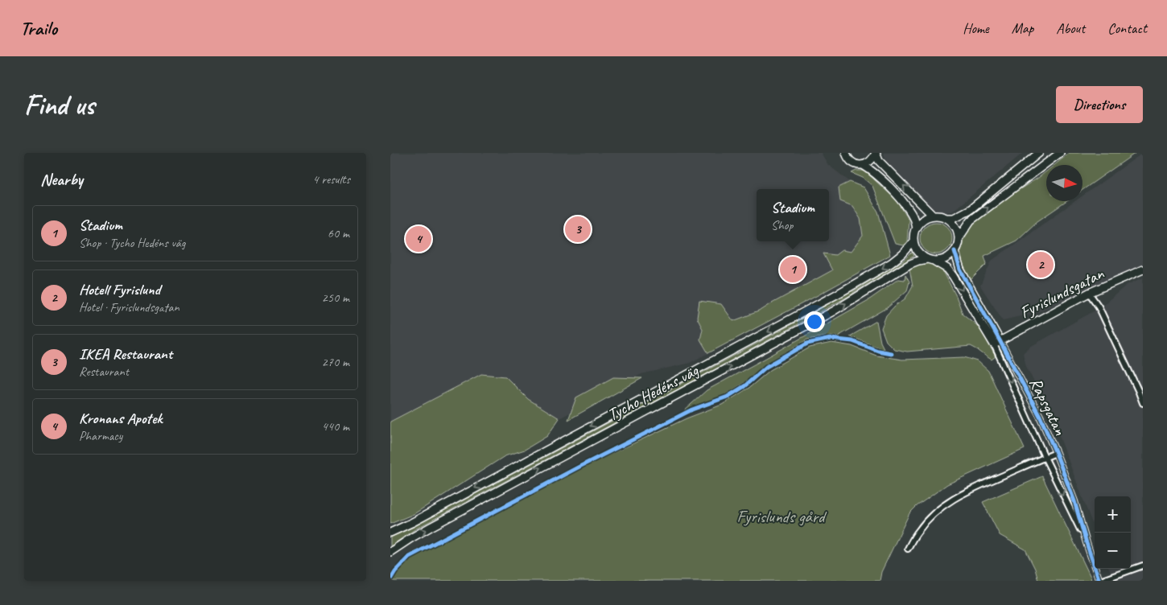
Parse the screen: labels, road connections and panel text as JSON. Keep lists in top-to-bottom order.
{
  "streets": {
    "main road": ["Fyrislundsgatan", "Tycho Hedéns väg", "Rapsgatan"]
  },
  "crossings": [
    ["Fyrislundsgatan", "Rapsgatan"],
    ["Tycho Hedéns väg", "Rapsgatan"]
  ],
  "parks": ["Fyrislunds gård"],
  "north": "right",
  "page": {
    "header": "Trailo",
    "nav": [
      "Home",
      "Map",
      "About",
      "Contact"
    ],
    "buttons": "Directions",
    "title": "Find us",
    "heading": ["Nearby", "4 results"],
    "popup": ["Stadium", "Shop"],
    "list": [
      {
        "mark": "1",
        "name": "Stadium",
        "note": "Shop · Tycho Hedéns väg",
        "value": "60 m"
      },
      {
        "mark": "2",
        "name": "Hotell Fyrislund",
        "note": "Hotel · Fyrislundsgatan",
        "value": "250 m"
      },
      {
        "mark": "3",
        "name": "IKEA Restaurant",
        "note": "Restaurant",
        "value": "270 m"
      },
      {
        "mark": "4",
        "name": "Kronans Apotek",
        "note": "Pharmacy",
        "value": "440 m"
      }
    ],
    "pins": [
      "3",
      "4",
      "2",
      "1"
    ],
    "map_buttons": ["+", "−"]
  }
}
